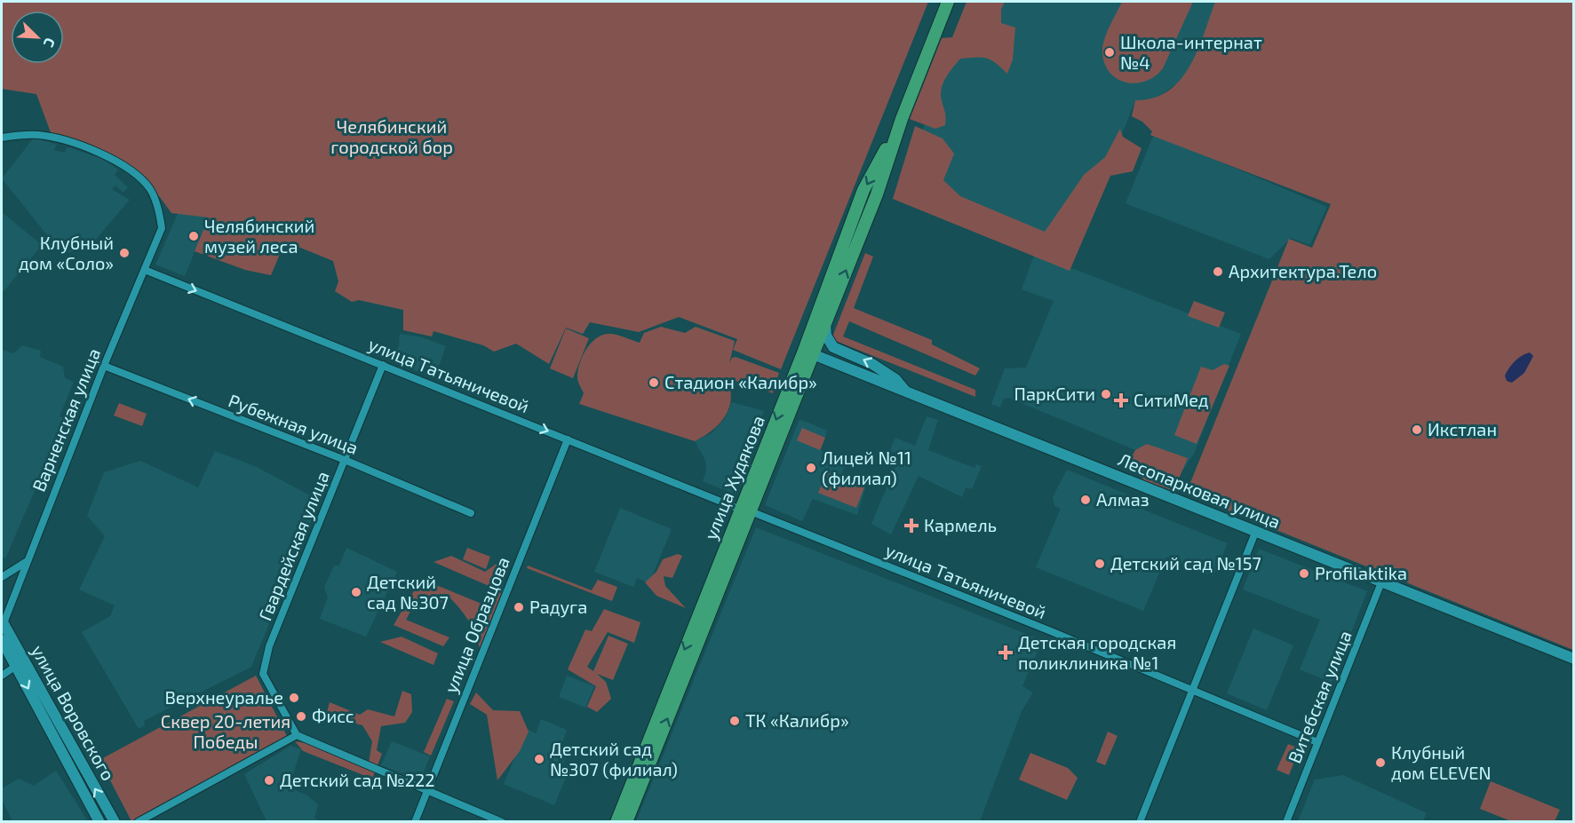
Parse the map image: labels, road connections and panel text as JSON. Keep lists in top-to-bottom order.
{
  "streets": {
    "main road": ["улица Худякова", "Лесопарковая улица", "улица Воровского"],
    "street": [
      "улица Татьяничевой",
      "Варненская улица",
      "Рубежная улица",
      "Гвардейская улица",
      "улица Образцова",
      "Витебская улица"
    ]
  },
  "crossings": [
    ["улица Татьяничевой", "Варненская улица"],
    ["улица Татьяничевой", "улица Худякова"],
    ["улица Татьяничевой", "Гвардейская улица"],
    ["улица Татьяничевой", "улица Образцова"],
    ["улица Татьяничевой", "Витебская улица"],
    ["Варненская улица", "Рубежная улица"],
    ["Варненская улица", "улица Воровского"],
    ["Рубежная улица", "Гвардейская улица"],
    ["улица Худякова", "Лесопарковая улица"],
    ["Лесопарковая улица", "Витебская улица"]
  ],
  "one_way": ["улица Татьяничевой", "Рубежная улица"],
  "parks": ["Челябинский городской бор", "Сквер 20-летия Победы"],
  "places": {
    "other": [
      "Школа-интернат №4",
      "Челябинский музей леса",
      "Клубный дом «Соло»",
      "Архитектура.Тело",
      "Стадион «Калибр»",
      "ПаркСити",
      "Икстлан",
      "Лицей №11 (филиал)",
      "Алмаз",
      "Детский сад №157",
      "Profilaktika",
      "Детский сад №307",
      "Радуга",
      "Верхнеуралье",
      "Фисс",
      "ТК «Калибр»",
      "Детский сад №307 (филиал)",
      "Клубный дом ELEVEN",
      "Детский сад №222"
    ],
    "health": ["СитиМед", "Кармель", "Детская городская поликлиника №1"]
  },
  "north": "bottom right"
}
